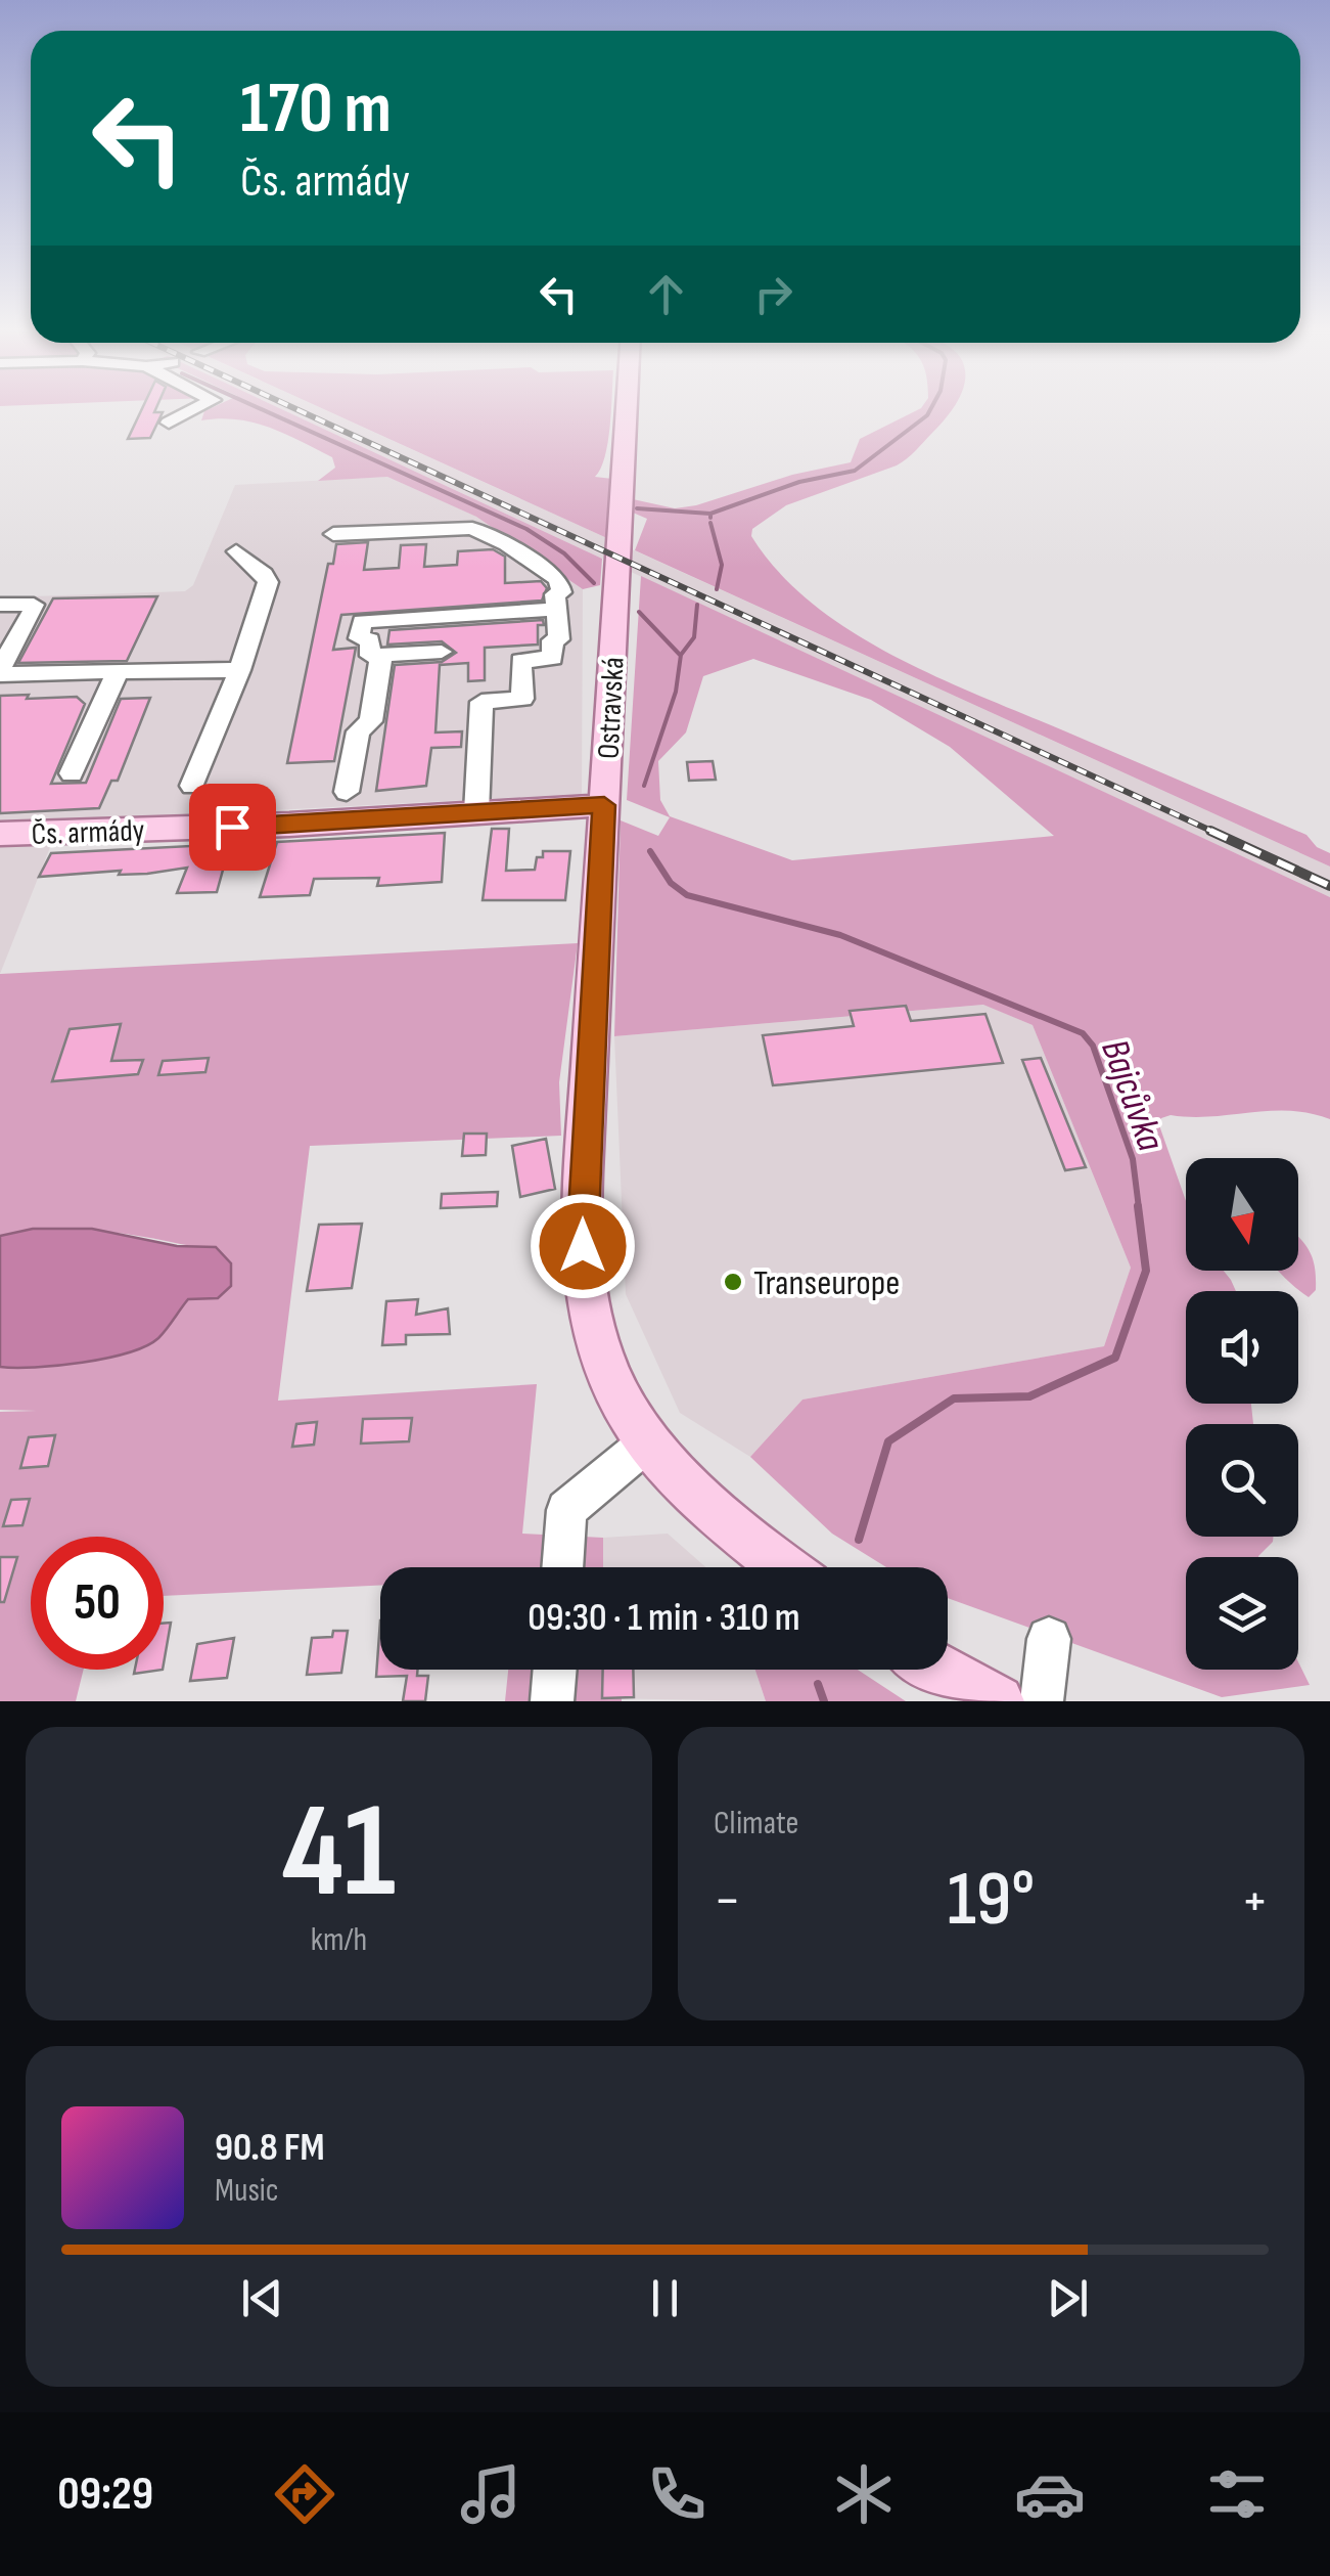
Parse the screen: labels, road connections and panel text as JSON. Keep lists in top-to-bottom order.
{
  "streets": {
    "main road": ["Ostravská", "Čs. armády"]
  },
  "crossings": [
    ["Ostravská", "Čs. armády"]
  ],
  "water": ["Bajcůvka"],
  "places": ["Transeurope"],
  "north": "bottom",
  "page": {
    "turn": ["170 m", "Čs. armády"],
    "limit": "50",
    "trip": "09:30 · 1 min · 310 m",
    "tile": [
      ["41", "km/h"],
      "Climate"
    ],
    "heat": ["−", "19°", "+"],
    "song": ["90.8 FM", "Music"],
    "tabs": "09:29"
  }
}
